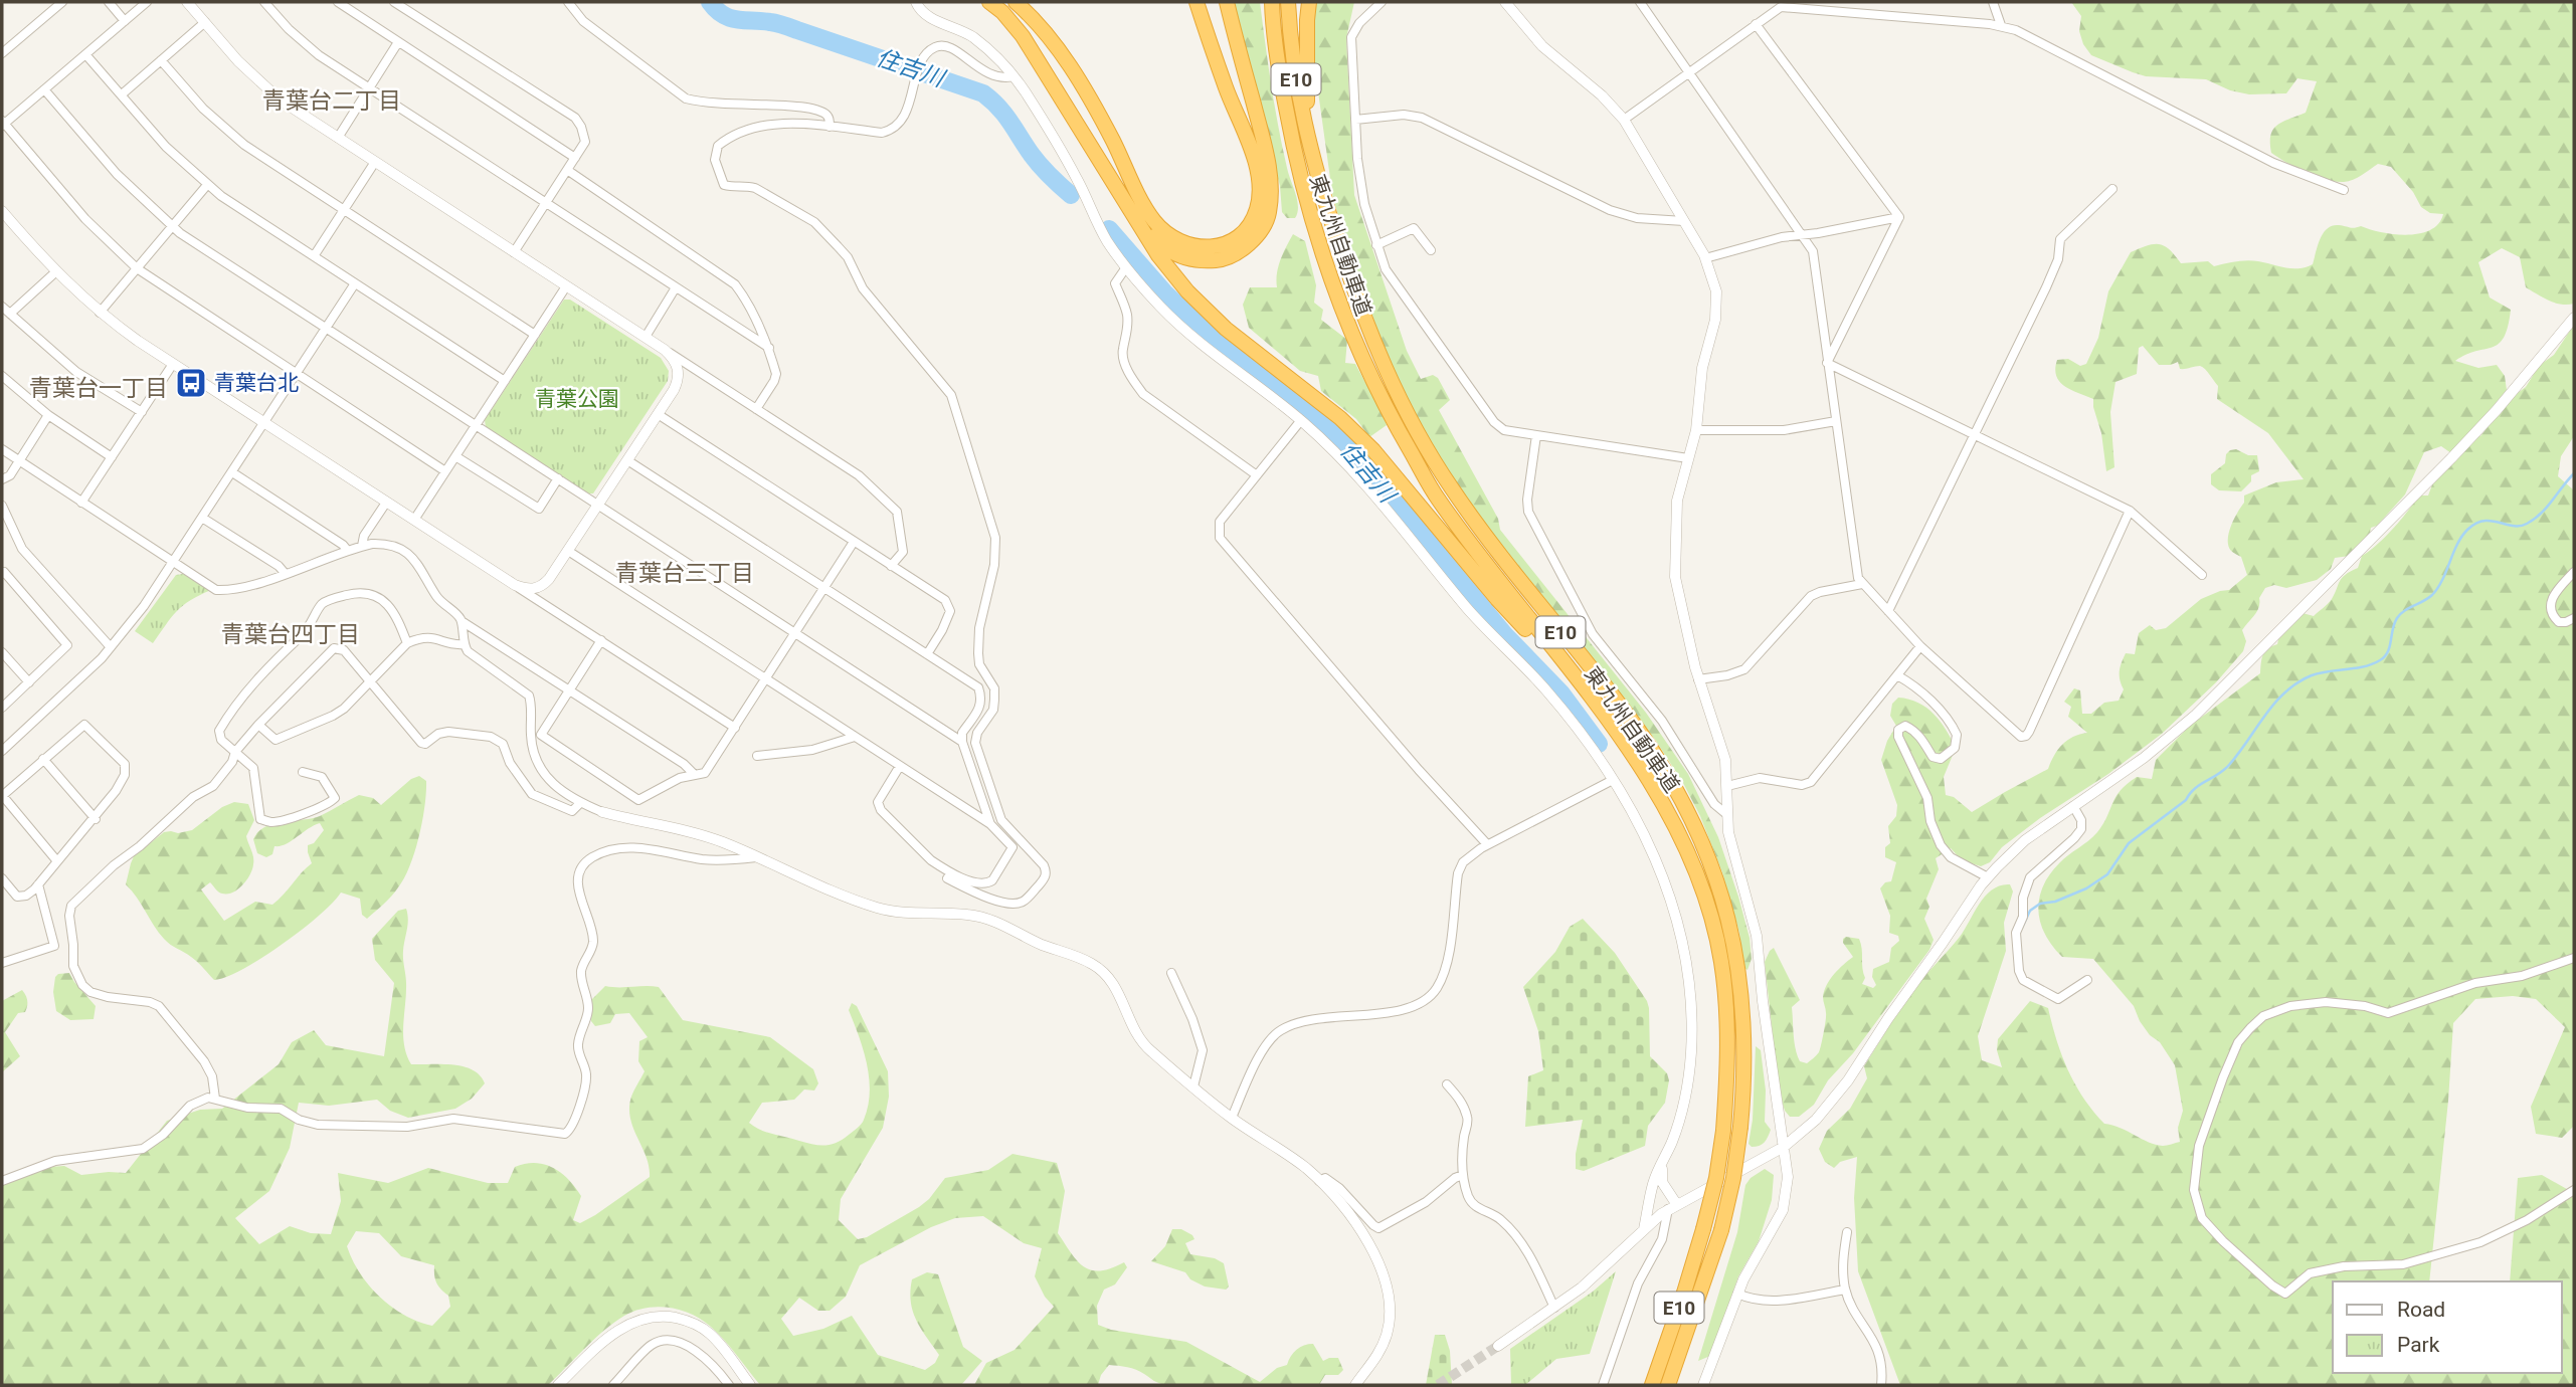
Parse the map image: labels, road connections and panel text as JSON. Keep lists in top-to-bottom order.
{
  "streets": {
    "highway": ["E10", "東九州自動車道"]
  },
  "districts": [
    "青葉台二丁目",
    "青葉台一丁目",
    "青葉台三丁目",
    "青葉台四丁目"
  ],
  "water": ["住吉川"],
  "parks": ["青葉公園"],
  "places": {
    "bus stop": ["青葉台北"]
  },
  "legend": ["Road", "Park"]
}
